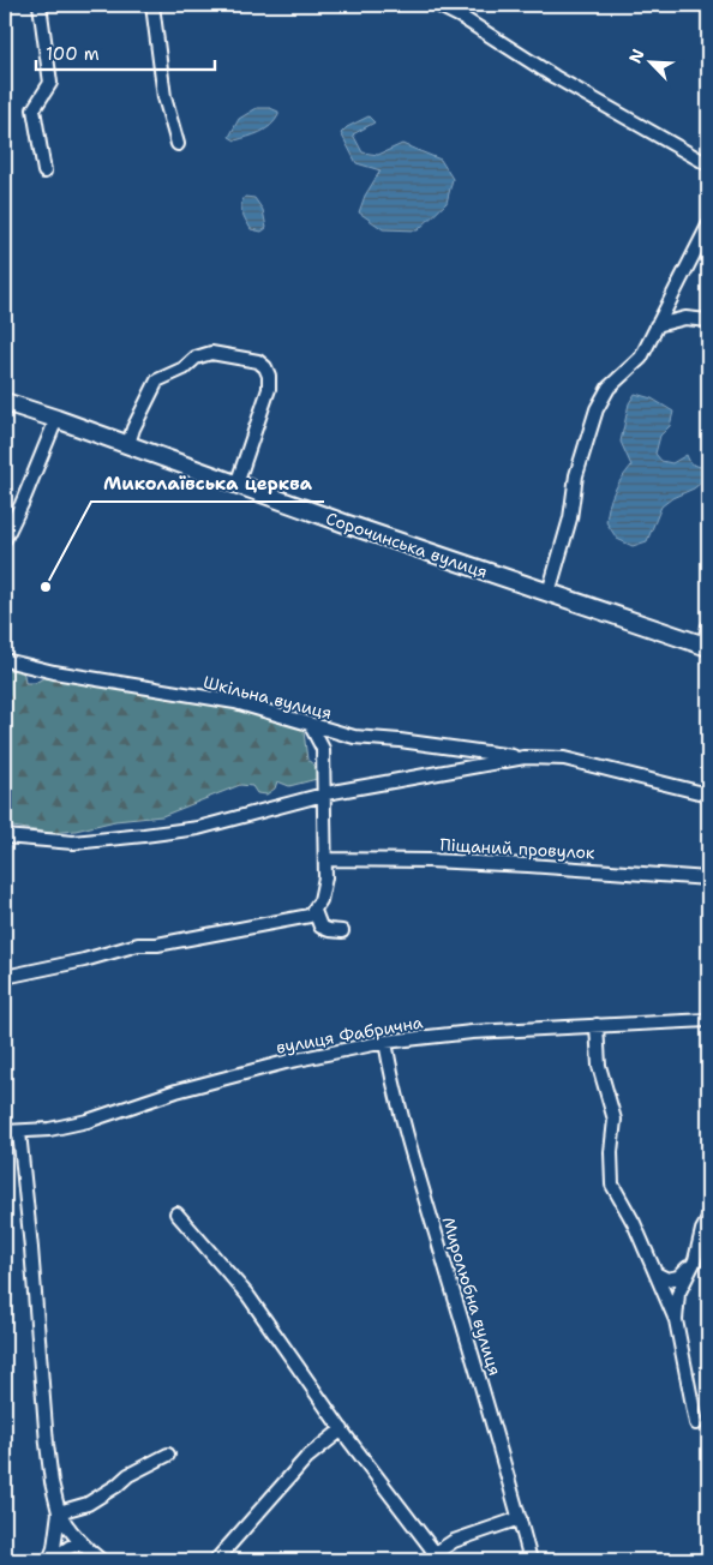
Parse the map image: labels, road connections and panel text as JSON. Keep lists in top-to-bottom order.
{
  "streets": {
    "main road": ["Сорочинська вулиця"],
    "street": [
      "Шкільна вулиця",
      "Піщаний провулок",
      "вулиця Фабрична",
      "Миролюбна вулиця"
    ]
  },
  "crossings": [
    ["вулиця Фабрична", "Миролюбна вулиця"]
  ],
  "places": ["Миколаївська церква"],
  "scale_bar": "100 m",
  "north": "top left"
}
